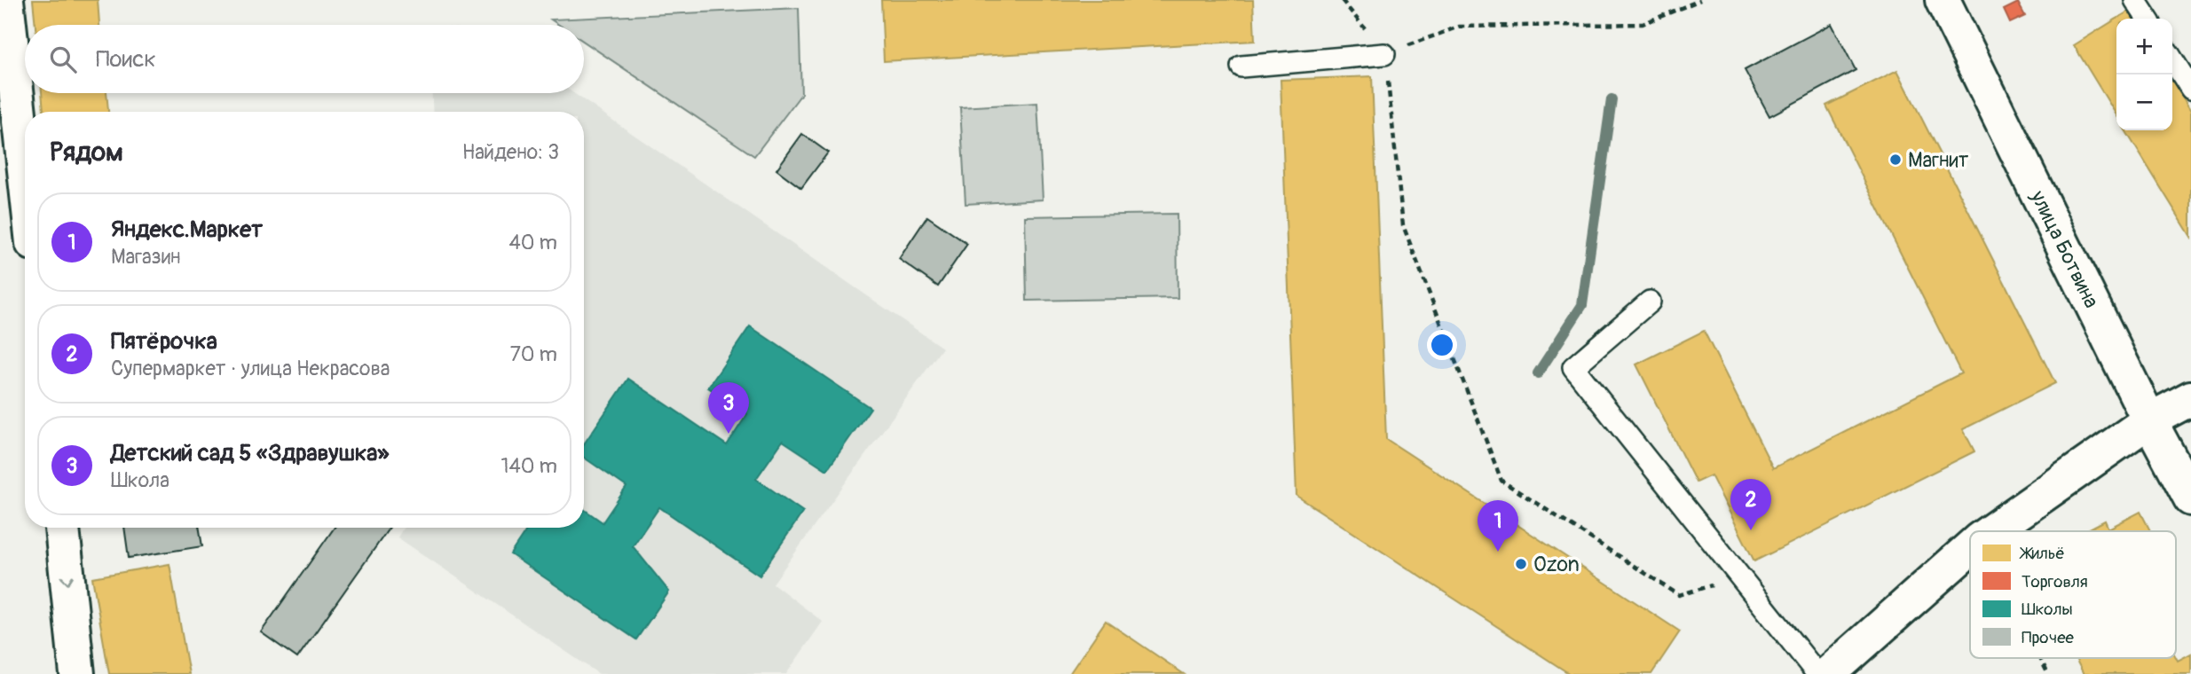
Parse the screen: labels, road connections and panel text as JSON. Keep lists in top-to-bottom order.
{
  "streets": {
    "street": ["улица Ботвина"]
  },
  "places": ["Магнит", "Ozon"],
  "legend": [
    "Жильё",
    "Торговля",
    "Школы",
    "Прочее"
  ],
  "page": {
    "map_buttons": ["+", "−"],
    "search": "Поиск",
    "heading": ["Рядом", "Найдено: 3"],
    "list": [
      {
        "mark": "1",
        "name": "Яндекс.Маркет",
        "note": "Магазин",
        "value": "40 m"
      },
      {
        "mark": "2",
        "name": "Пятёрочка",
        "note": "Супермаркет · улица Некрасова",
        "value": "70 m"
      },
      {
        "mark": "3",
        "name": "Детский сад 5 «Здравушка»",
        "note": "Школа",
        "value": "140 m"
      }
    ],
    "pins": ["3", "2", "1"]
  }
}
